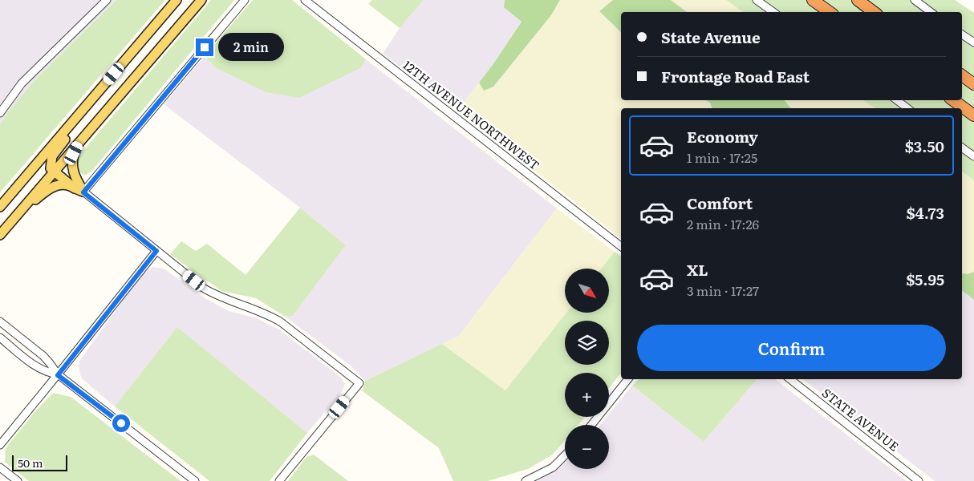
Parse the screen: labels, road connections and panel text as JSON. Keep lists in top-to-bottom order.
{
  "streets": {
    "street": ["12TH AVENUE NORTHWEST", "STATE AVENUE"]
  },
  "scale_bar": "50 m",
  "north": "bottom right",
  "page": {
    "banner": ["State Avenue", "Frontage Road East"],
    "bubble": "2 min",
    "list": [
      {
        "name": "Economy",
        "note": "1 min · 17:25",
        "value": "$3.50"
      },
      {
        "name": "Comfort",
        "note": "2 min · 17:26",
        "value": "$4.73"
      },
      {
        "name": "XL",
        "note": "3 min · 17:27",
        "value": "$5.95"
      }
    ],
    "map_buttons": ["+", "−"],
    "buttons": "Confirm",
    "scale": "50 m"
  }
}
